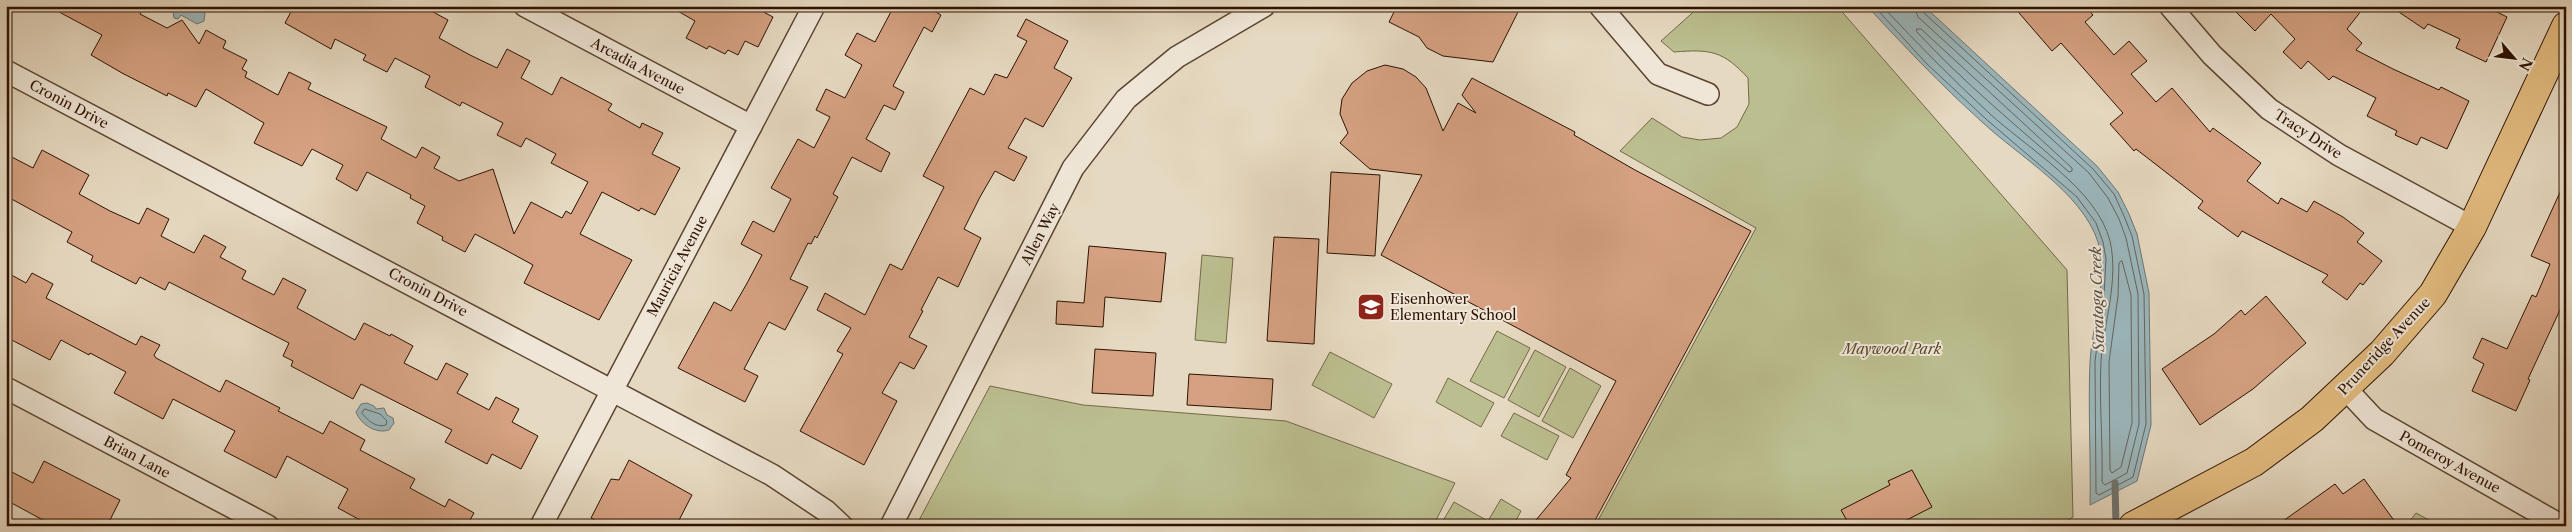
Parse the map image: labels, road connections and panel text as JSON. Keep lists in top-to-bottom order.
{
  "streets": {
    "main road": ["Pruneridge Avenue"],
    "street": [
      "Arcadia Avenue",
      "Cronin Drive",
      "Tracy Drive",
      "Allen Way",
      "Mauricia Avenue",
      "Brian Lane",
      "Pomeroy Avenue"
    ]
  },
  "crossings": [
    ["Arcadia Avenue", "Mauricia Avenue"],
    ["Cronin Drive", "Mauricia Avenue"],
    ["Tracy Drive", "Pruneridge Avenue"],
    ["Pruneridge Avenue", "Pomeroy Avenue"]
  ],
  "water": ["Saratoga Creek"],
  "parks": ["Maywood Park"],
  "places": {
    "school or university": ["Eisenhower Elementary School"]
  },
  "north": "bottom right"
}
